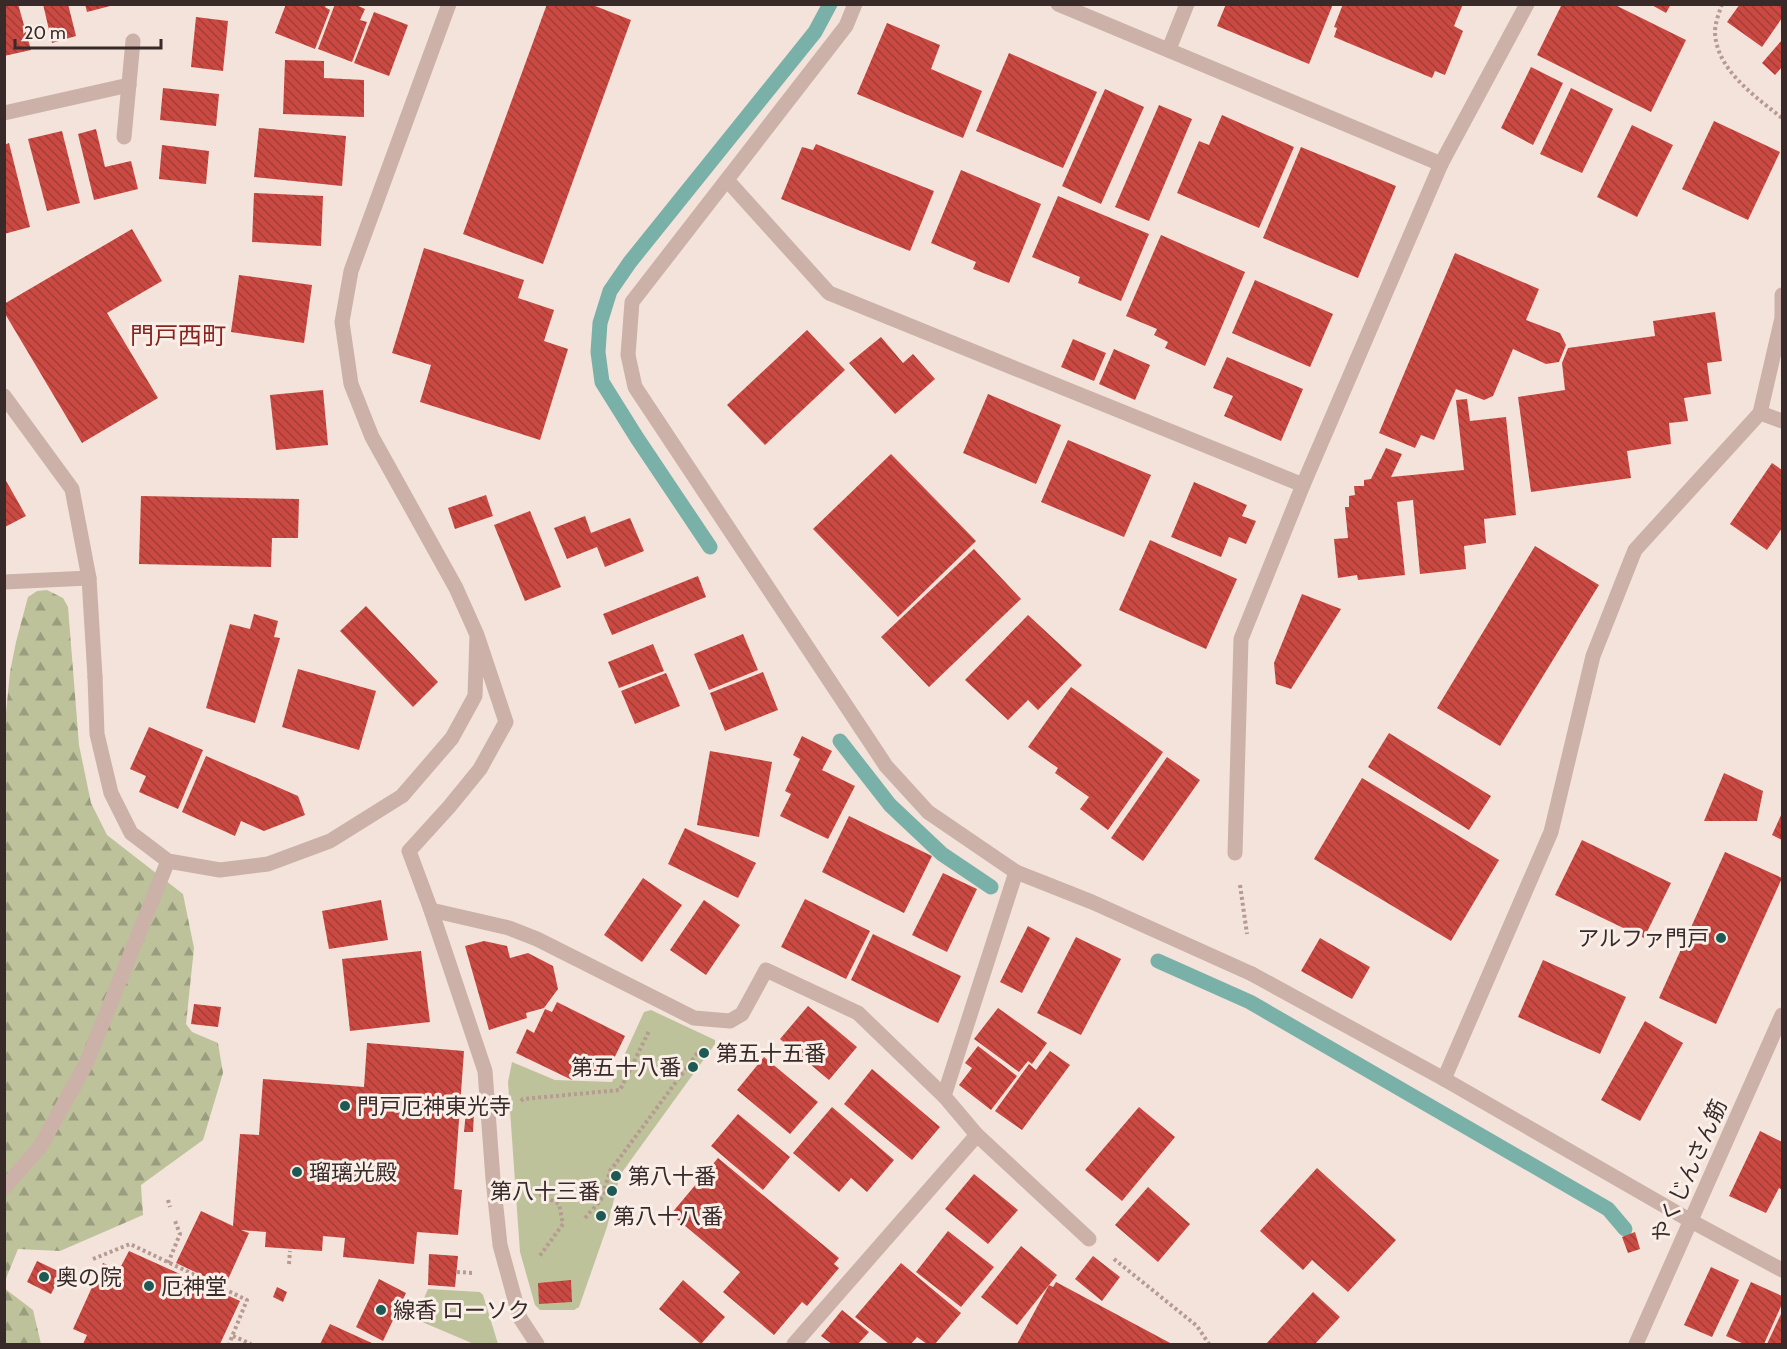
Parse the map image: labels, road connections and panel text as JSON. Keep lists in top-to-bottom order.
{
  "streets": {
    "street": ["やくじんさん筋"]
  },
  "districts": ["門戸西町"],
  "places": [
    "アルファ門戸",
    "第五十五番",
    "第五十八番",
    "門戸厄神東光寺",
    "瑠璃光殿",
    "第八十番",
    "第八十三番",
    "第八十八番",
    "奥の院",
    "厄神堂",
    "線香 ローソク"
  ],
  "scale_bar": "20 m"
}
